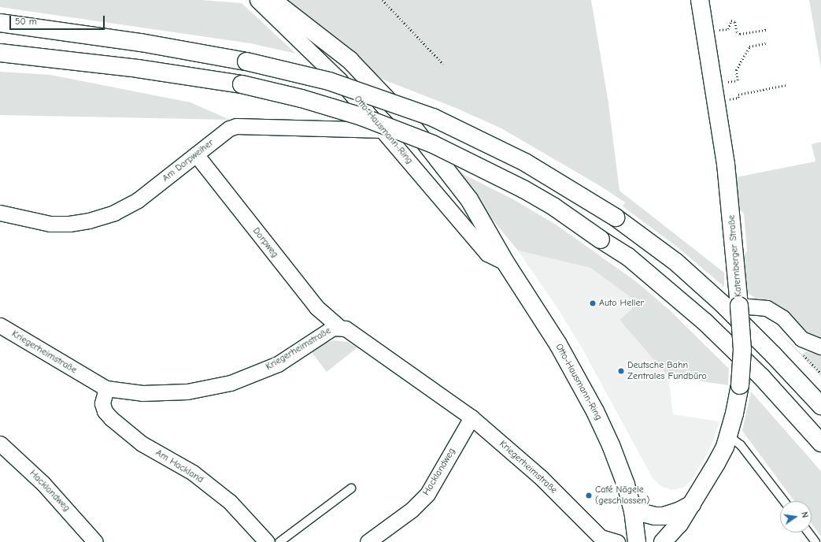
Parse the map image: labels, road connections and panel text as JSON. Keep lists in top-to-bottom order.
{
  "streets": {
    "main road": ["Otto-Hausmann-Ring", "Katernberger Straße"],
    "street": [
      "Am Dorpweiher",
      "Dorpweg",
      "Kriegerheimstraße",
      "Am Hackland",
      "Hacklandweg"
    ]
  },
  "crossings": [
    ["Otto-Hausmann-Ring", "Am Dorpweiher"],
    ["Am Dorpweiher", "Dorpweg"],
    ["Dorpweg", "Kriegerheimstraße"],
    ["Kriegerheimstraße", "Am Hackland"],
    ["Kriegerheimstraße", "Hacklandweg"]
  ],
  "places": ["Auto Heller", "Deutsche Bahn Zentrales Fundbüro", "Café Nägele (geschlossen)"],
  "scale_bar": "50 m",
  "north": "right"
}
